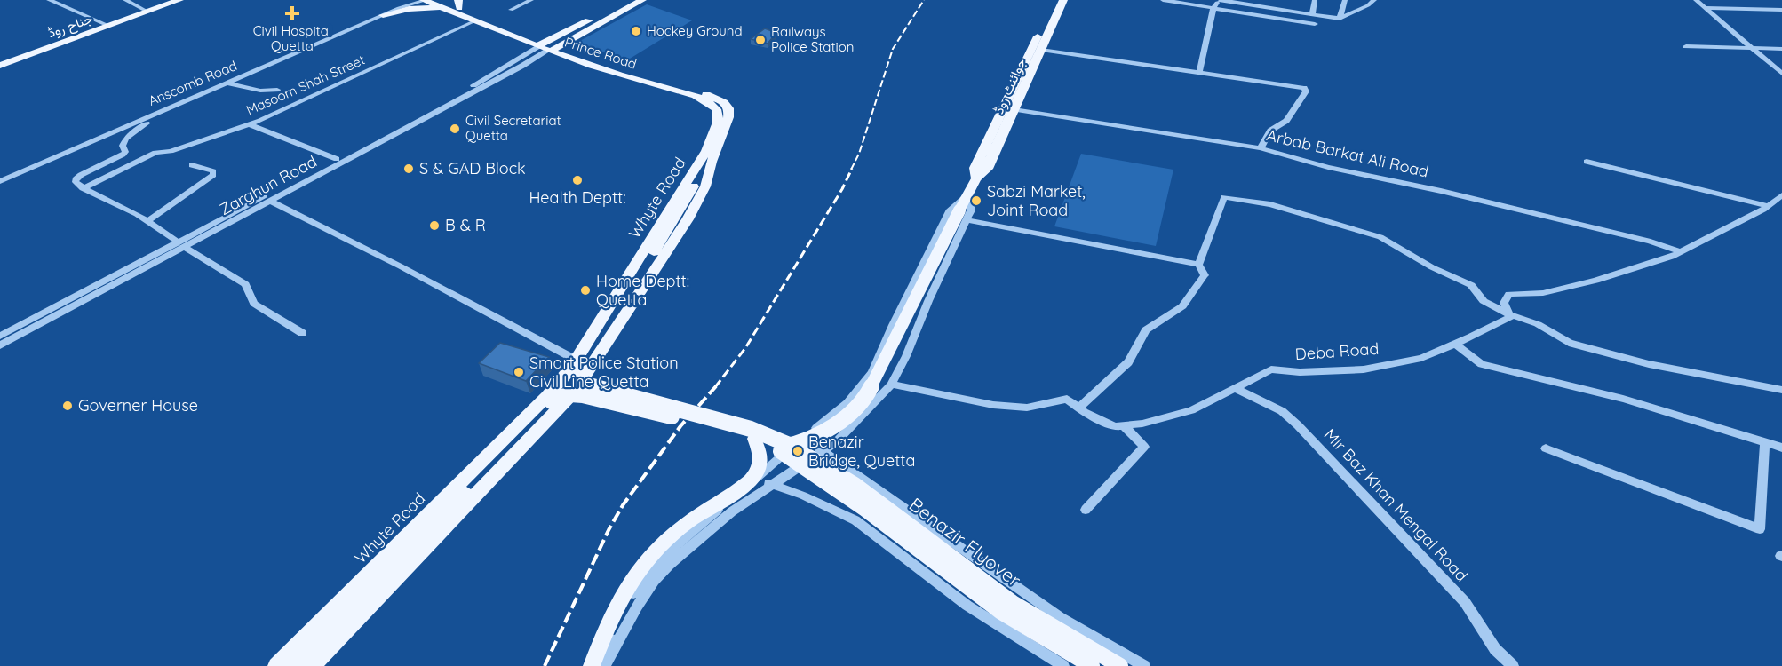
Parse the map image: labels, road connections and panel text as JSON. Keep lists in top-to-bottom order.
{
  "streets": {
    "main road": [
      "جناح روڈ",
      "Prince Road",
      "جوائنٹ روڈ",
      "Zarghun Road",
      "Whyte Road",
      "Benazir Flyover"
    ],
    "street": [
      "Anscomb Road",
      "Masoom Shah Street",
      "Arbab Barkat Ali Road",
      "Deba Road",
      "Mir Baz Khan Mengal Road"
    ]
  },
  "crossings": [
    ["Prince Road", "Anscomb Road"],
    ["Prince Road", "Masoom Shah Street"],
    ["Prince Road", "Zarghun Road"],
    ["Prince Road", "Whyte Road"],
    ["جوائنٹ روڈ", "Arbab Barkat Ali Road"],
    ["Whyte Road", "Benazir Flyover"],
    ["Deba Road", "Mir Baz Khan Mengal Road"]
  ],
  "places": {
    "health": ["Civil Hospital Quetta"],
    "other": [
      "Hockey Ground",
      "Railways Police Station",
      "Civil Secretariat Quetta",
      "S & GAD Block",
      "Health Deptt:",
      "Sabzi Market, Joint Road",
      "B & R",
      "Home Deptt: Quetta",
      "Smart Police Station Civil Line Quetta",
      "Governer House",
      "Benazir Bridge, Quetta"
    ]
  }
}
